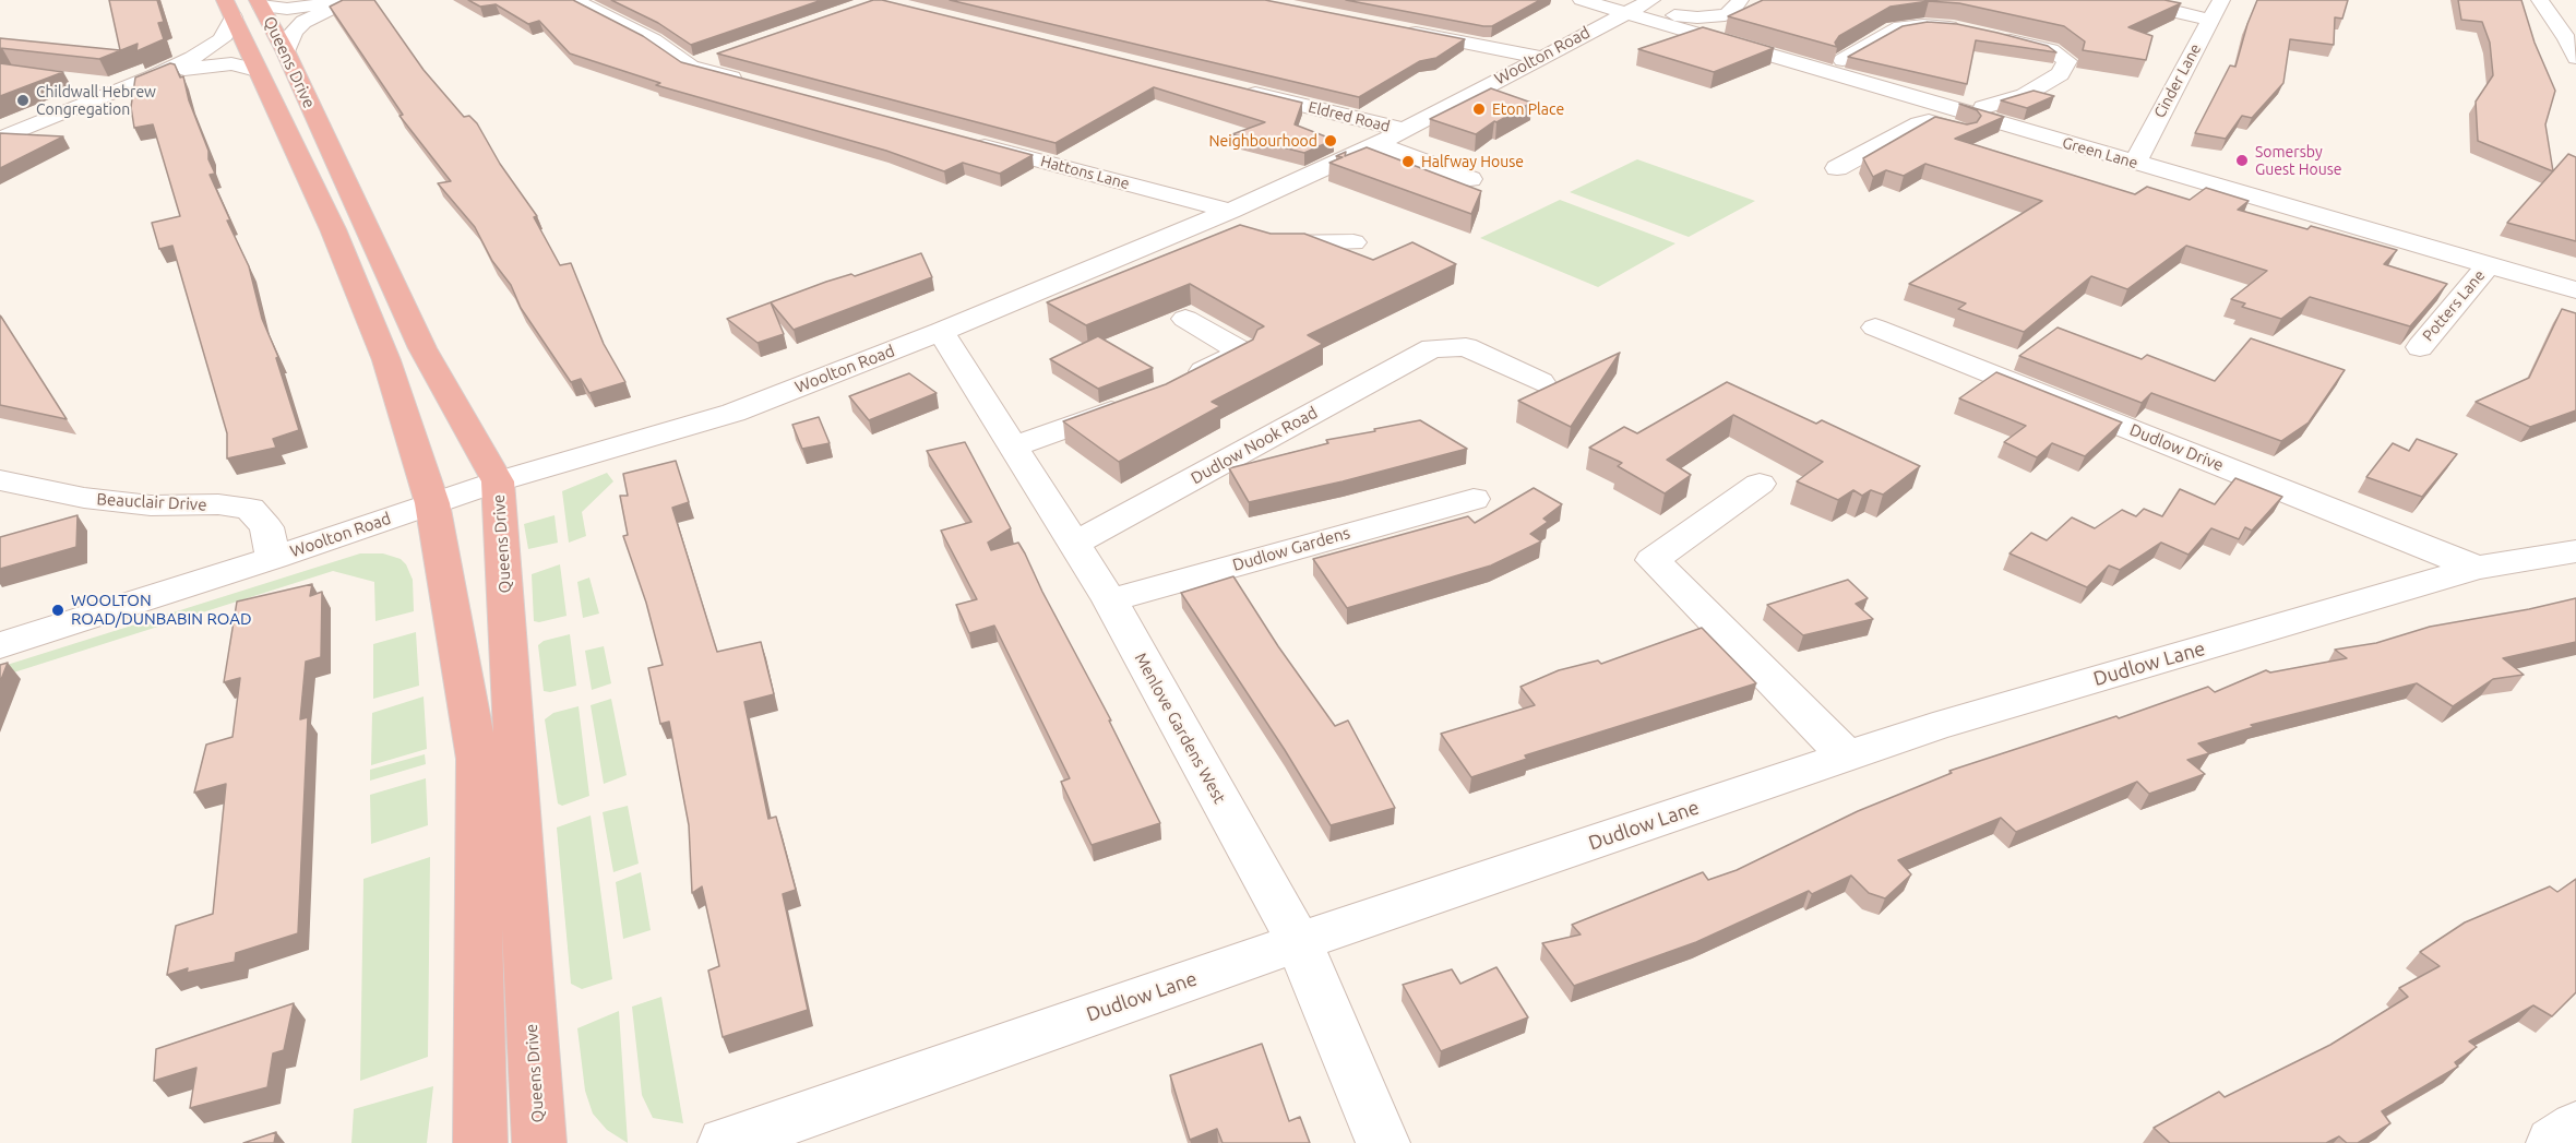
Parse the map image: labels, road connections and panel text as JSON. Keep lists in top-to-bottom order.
{
  "streets": {
    "highway": ["Queens Drive"],
    "street": [
      "Woolton Road",
      "Cinder Lane",
      "Eldred Road",
      "Green Lane",
      "Hattons Lane",
      "Potters Lane",
      "Dudlow Nook Road",
      "Dudlow Drive",
      "Beauclair Drive",
      "Dudlow Gardens",
      "Dudlow Lane",
      "Menlove Gardens West"
    ]
  },
  "crossings": [
    ["Woolton Road", "Queens Drive"],
    ["Woolton Road", "Eldred Road"],
    ["Woolton Road", "Green Lane"],
    ["Woolton Road", "Hattons Lane"],
    ["Woolton Road", "Beauclair Drive"],
    ["Woolton Road", "Menlove Gardens West"],
    ["Cinder Lane", "Green Lane"],
    ["Green Lane", "Potters Lane"],
    ["Dudlow Nook Road", "Menlove Gardens West"],
    ["Dudlow Drive", "Dudlow Lane"],
    ["Dudlow Gardens", "Menlove Gardens West"],
    ["Dudlow Lane", "Menlove Gardens West"]
  ],
  "places": [
    "Childwall Hebrew Congregation",
    "Eton Place",
    "Neighbourhood",
    "Somersby Guest House",
    "Halfway House",
    "WOOLTON ROAD/DUNBABIN ROAD"
  ]
}
